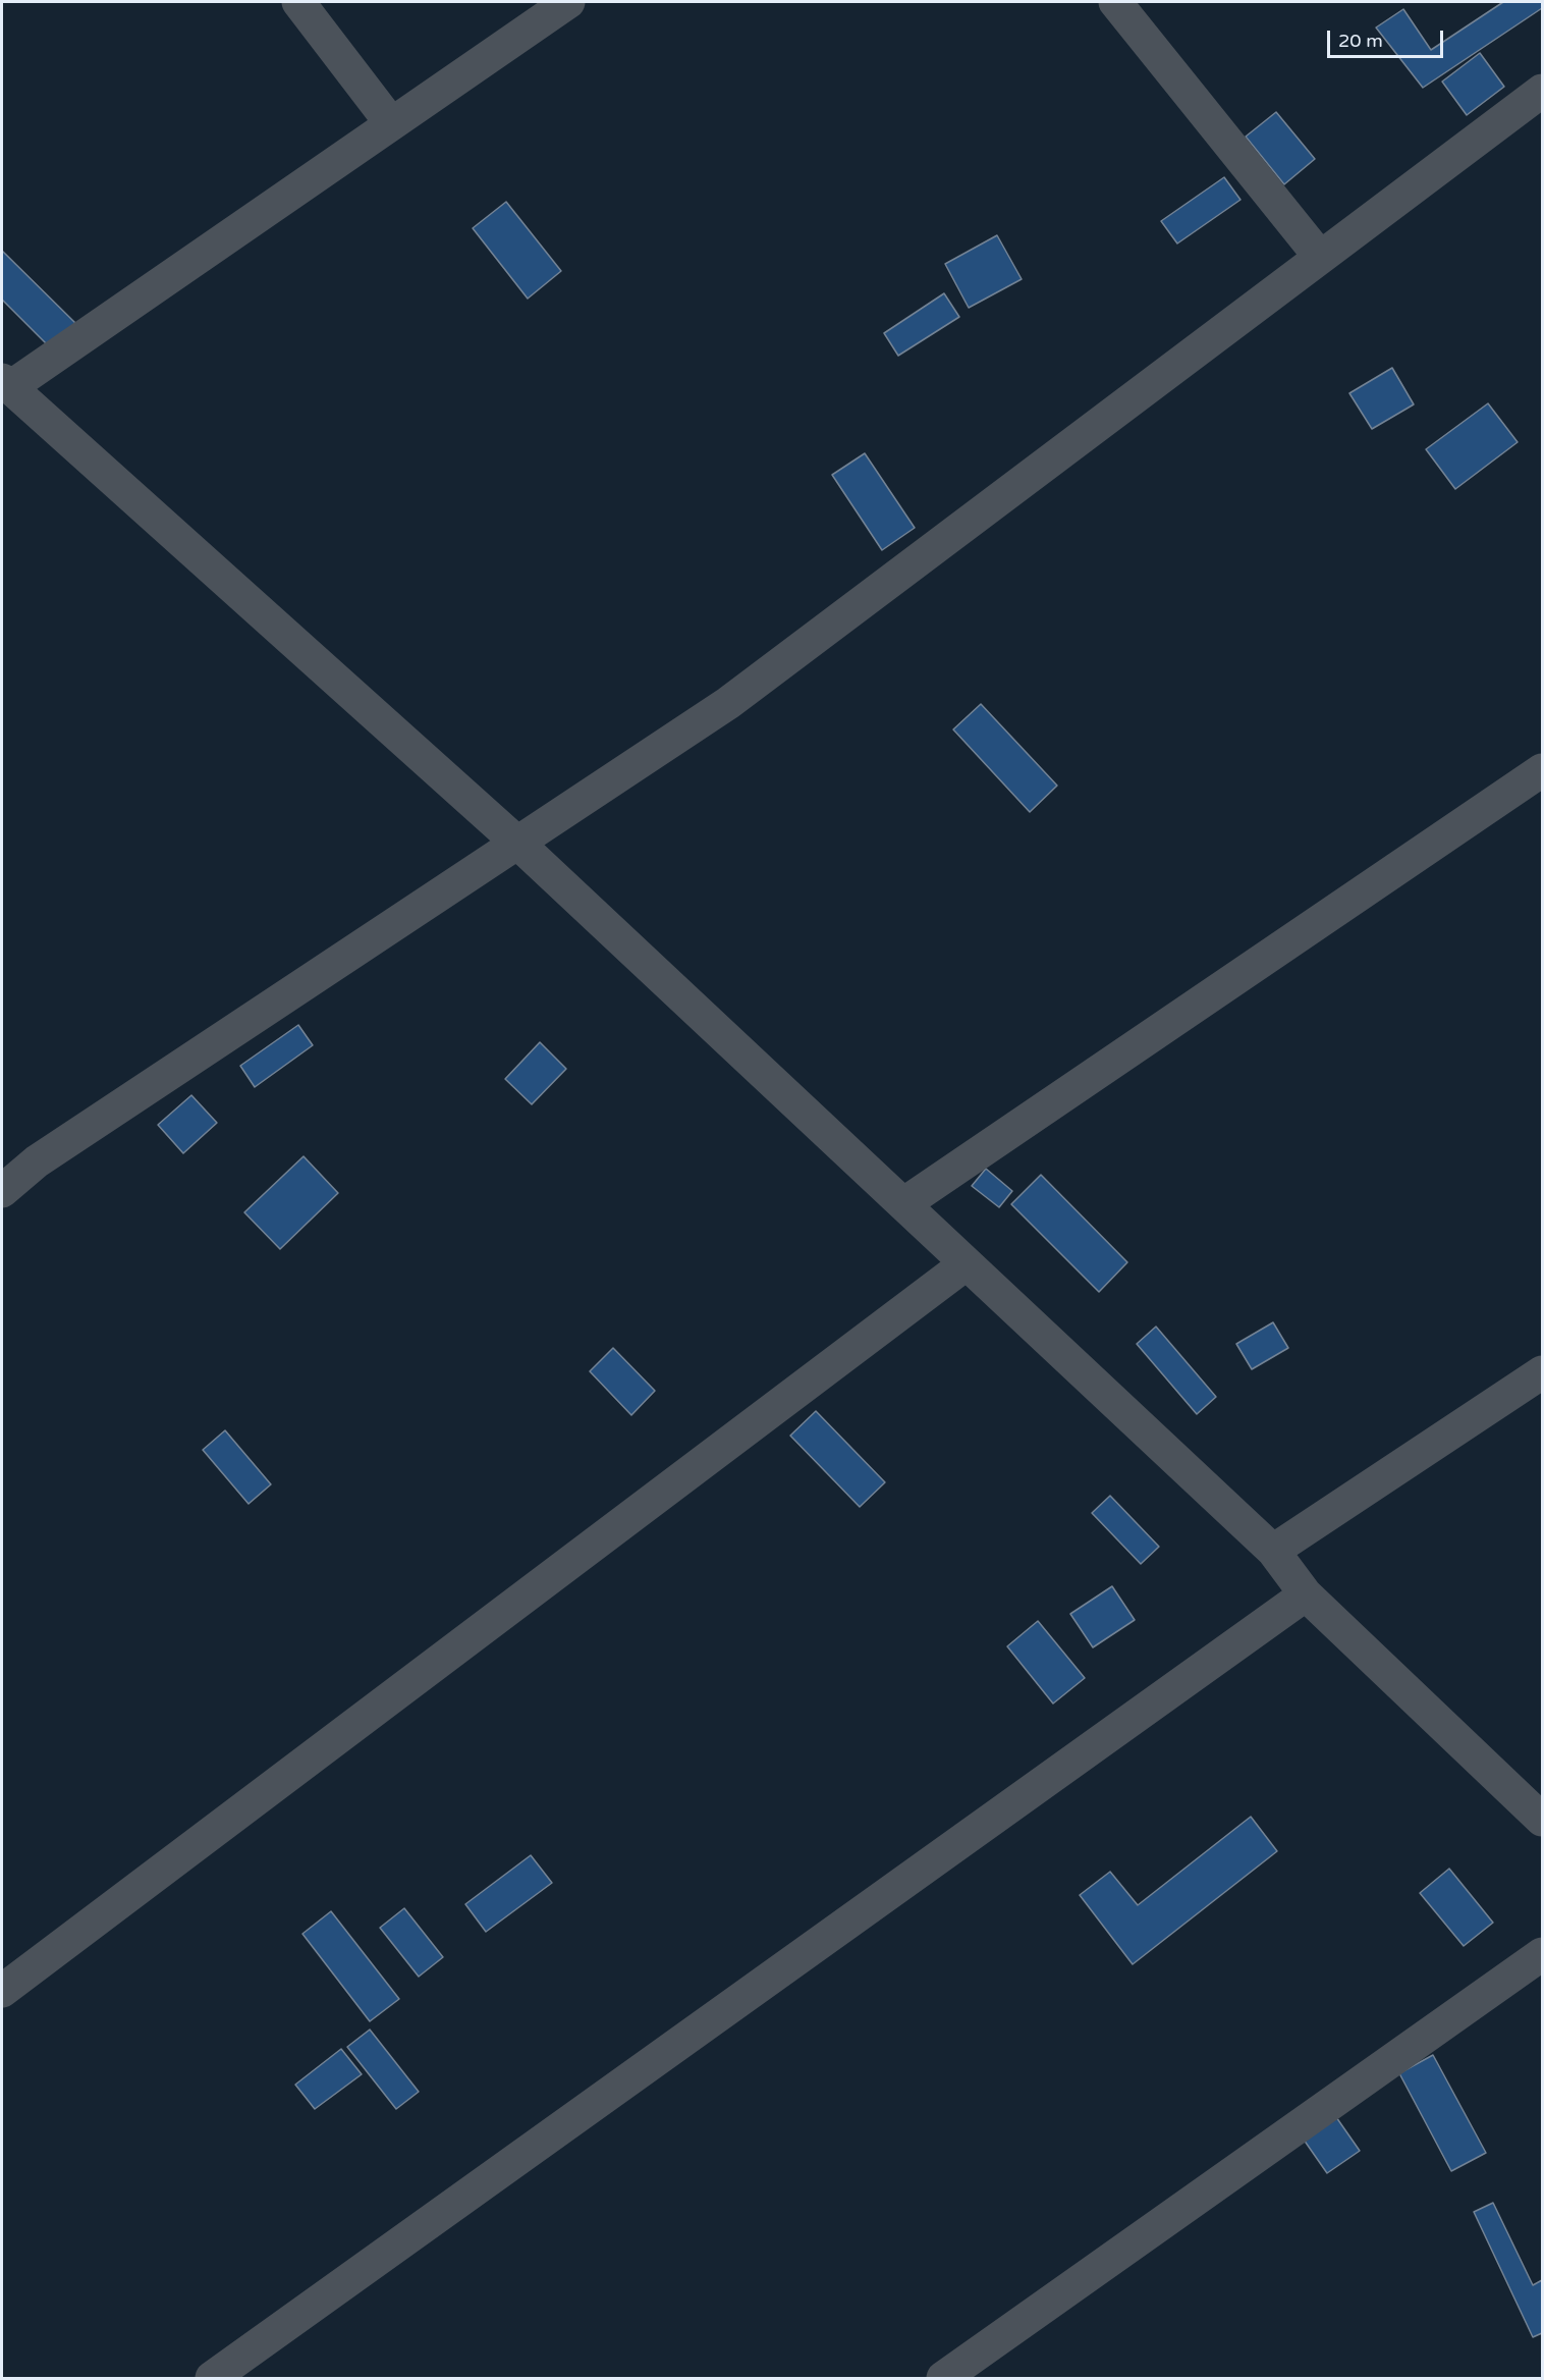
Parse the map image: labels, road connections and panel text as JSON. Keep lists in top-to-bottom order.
{
  "scale_bar": "20 m"
}
